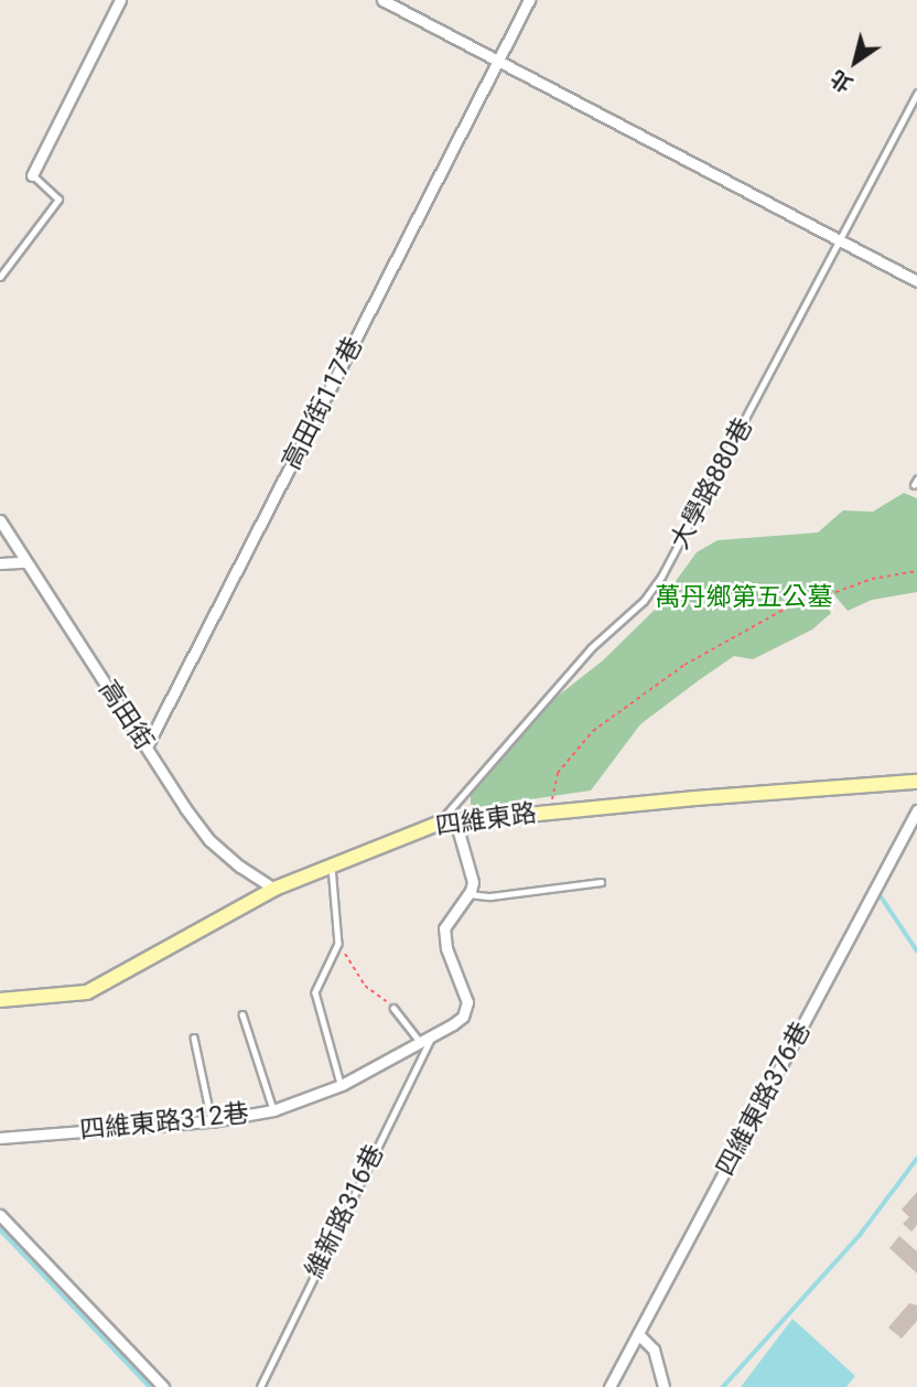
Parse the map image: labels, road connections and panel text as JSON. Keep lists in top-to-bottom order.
{
  "streets": {
    "street": [
      "高田街117巷",
      "高田街",
      "四維東路",
      "四維東路376巷",
      "四維東路312巷"
    ],
    "lane": ["大學路880巷", "維新路316巷"]
  },
  "crossings": [
    ["高田街117巷", "高田街"],
    ["大學路880巷", "四維東路"],
    ["高田街", "四維東路"],
    ["四維東路312巷", "維新路316巷"]
  ],
  "parks": ["萬丹鄉第五公墓"],
  "north": "bottom left"
}
